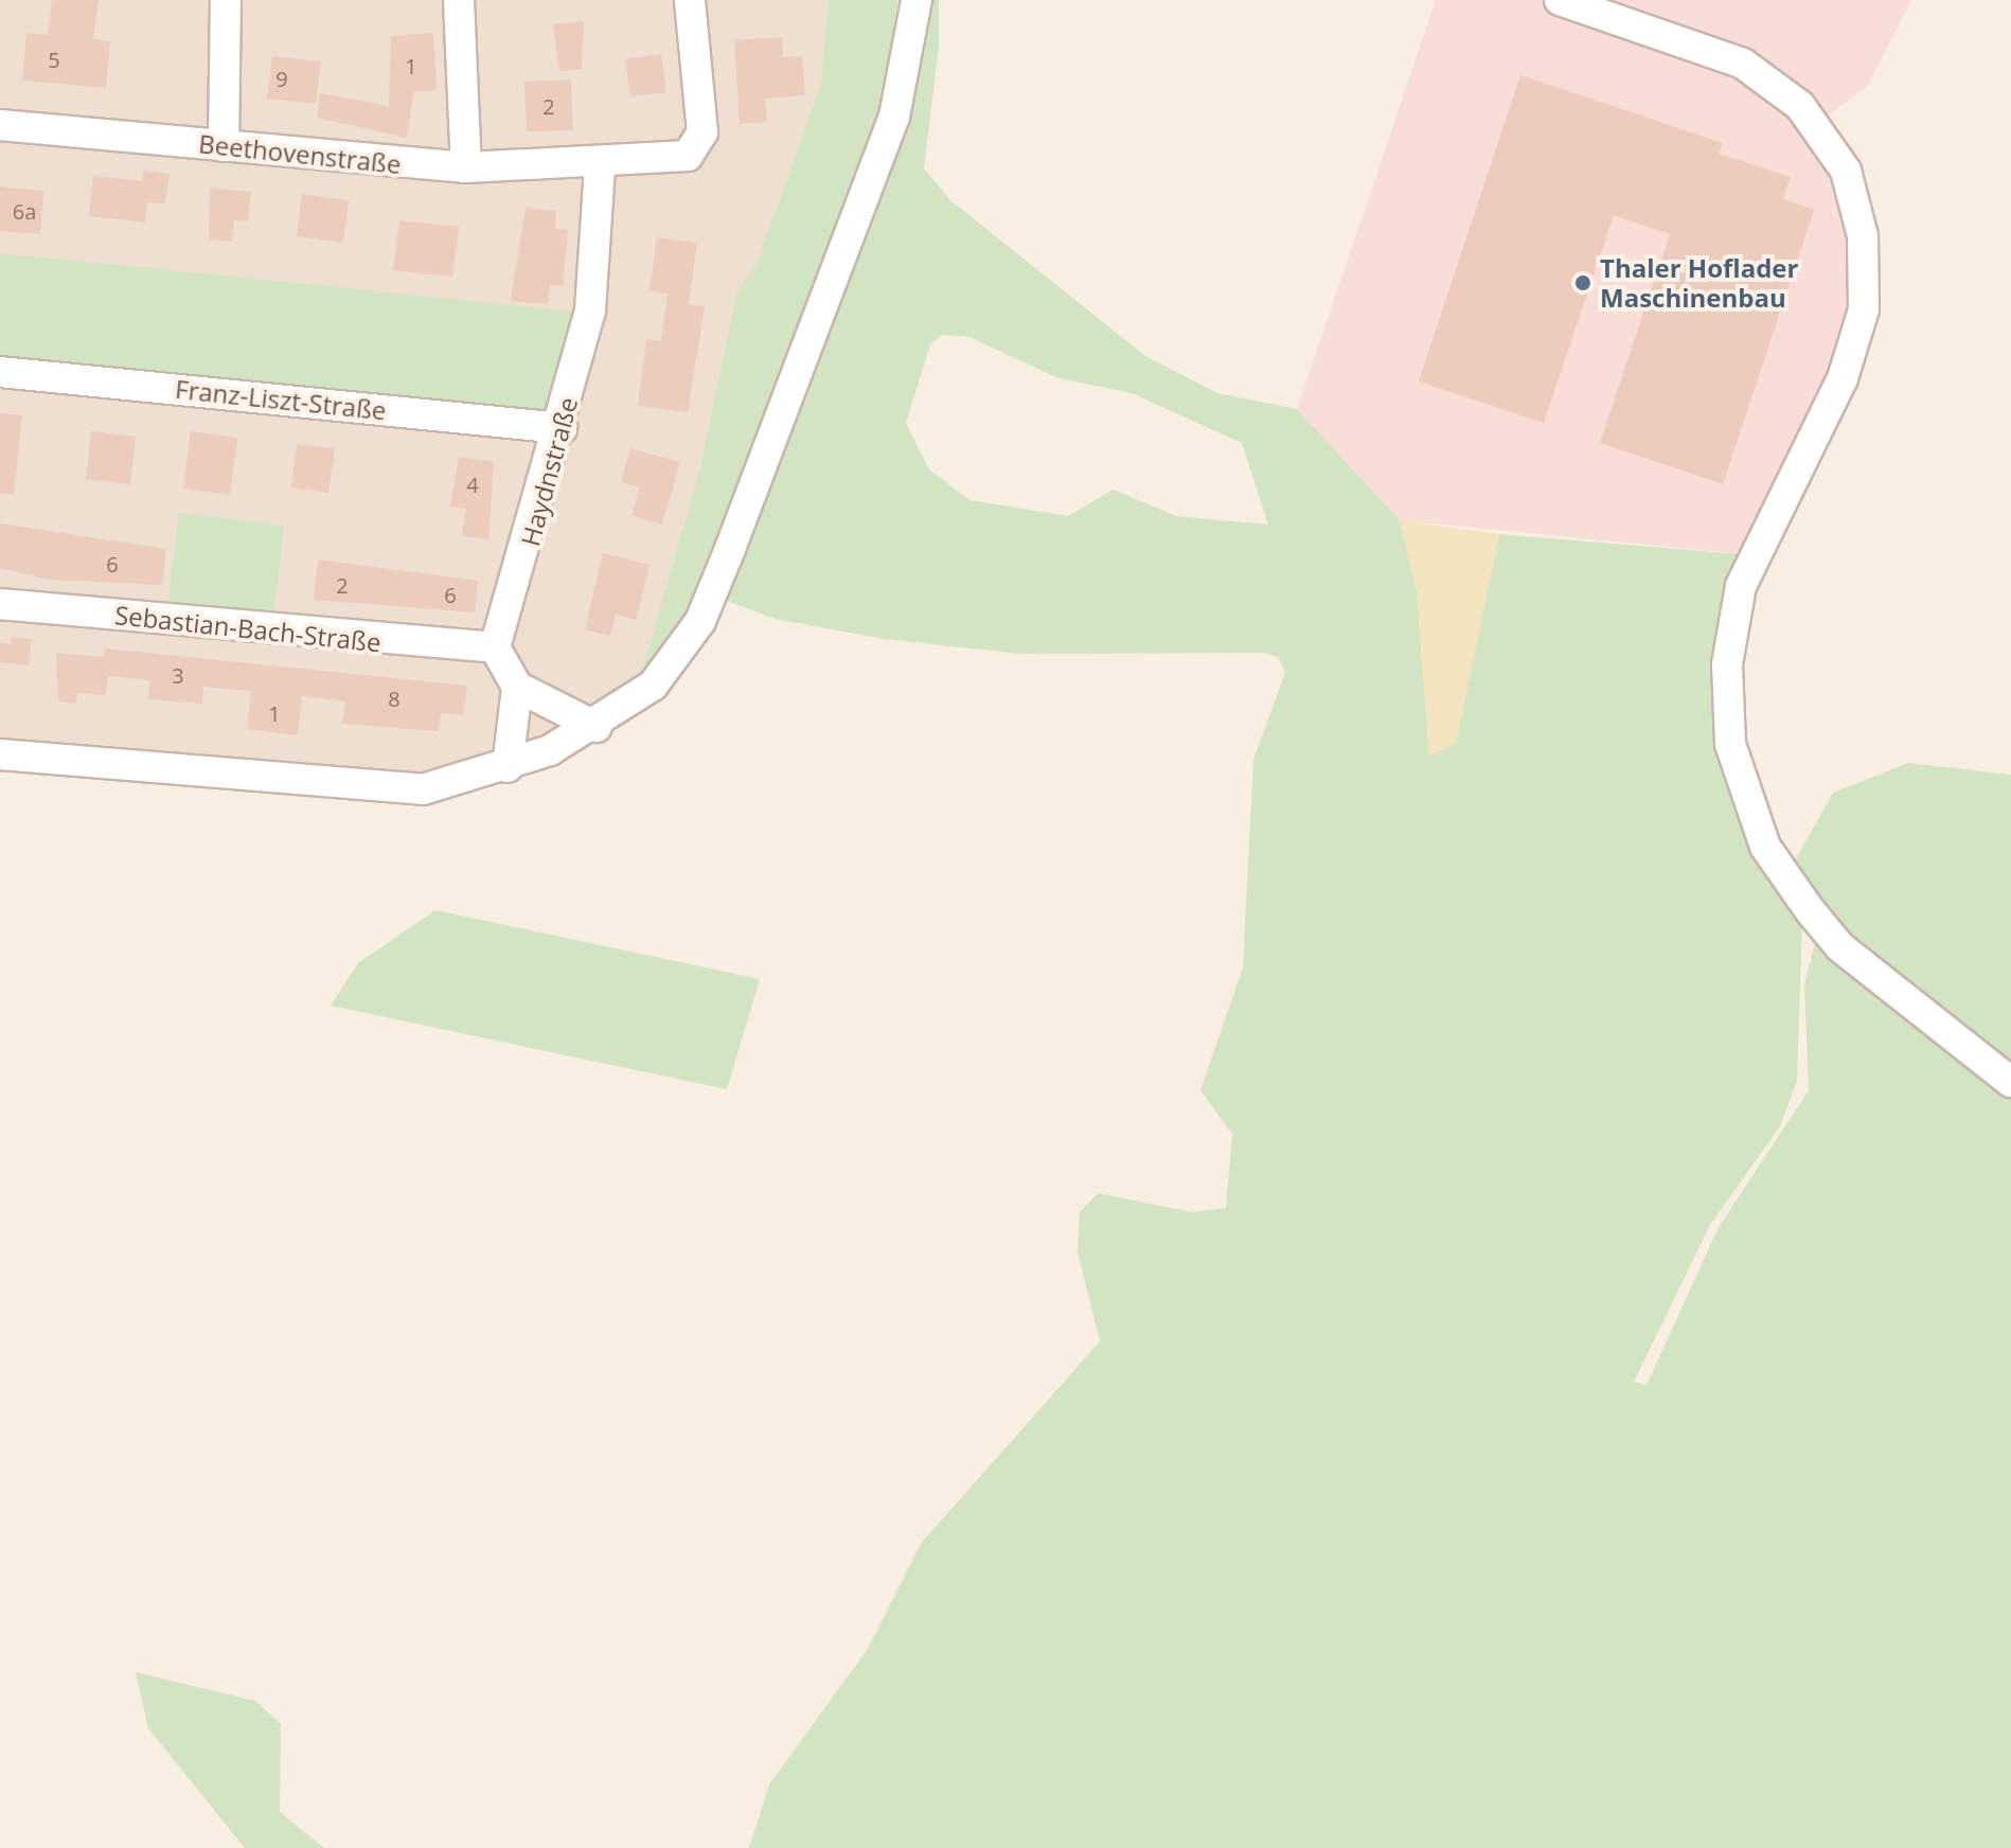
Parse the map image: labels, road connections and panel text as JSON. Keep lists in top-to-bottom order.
{
  "streets": {
    "street": [
      "Beethovenstraße",
      "Franz-Liszt-Straße",
      "Haydnstraße",
      "Sebastian-Bach-Straße"
    ]
  },
  "crossings": [
    ["Beethovenstraße", "Haydnstraße"],
    ["Franz-Liszt-Straße", "Haydnstraße"],
    ["Haydnstraße", "Sebastian-Bach-Straße"]
  ],
  "places": ["Thaler Hoflader Maschinenbau"],
  "house_numbers": [
    "5",
    "1",
    "9",
    "2",
    "6a",
    "4",
    "6",
    "2",
    "6",
    "3",
    "8",
    "1"
  ]
}
